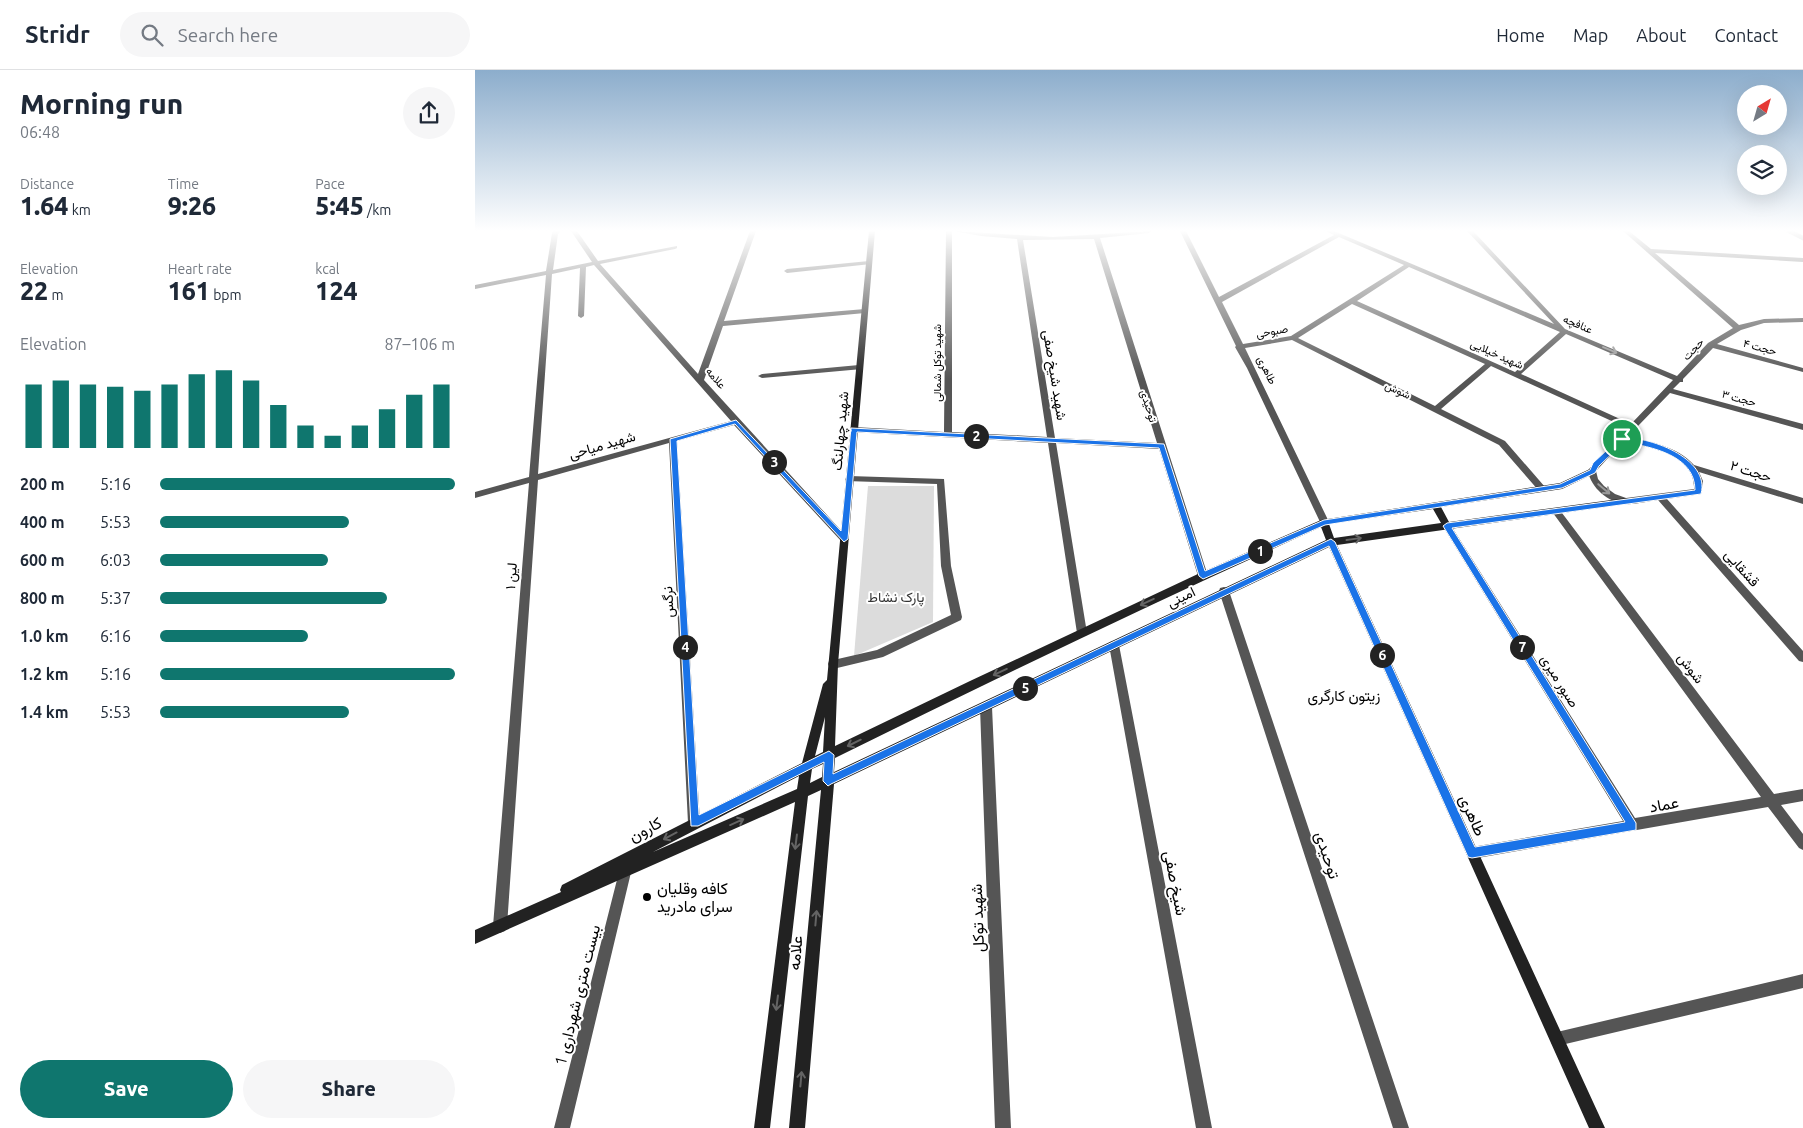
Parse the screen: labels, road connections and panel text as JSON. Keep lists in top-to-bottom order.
{
  "streets": {
    "main road": [
      "طاهری",
      "علامه",
      "شهید چهارلنگ",
      "امینی",
      "کارون"
    ],
    "street": [
      "عنافچه",
      "صبوحی",
      "حجت ۴",
      "حجت",
      "شهید خیلایی",
      "شهید توکل شمالی",
      "شهید شیخ صفی",
      "شوش",
      "حجت ۳",
      "توحیدی",
      "شهید میاحی",
      "حجت ۲",
      "قشقایی",
      "لین ۱",
      "نرگس",
      "صبور میری",
      "عماد",
      "شیخ صفی",
      "شهید توکل",
      "بیست متری شهرداری 1"
    ]
  },
  "crossings": [
    ["عنافچه", "حجت"],
    ["صبوحی", "شهید خیلایی"],
    ["صبوحی", "طاهری"],
    ["صبوحی", "شوش"],
    ["حجت ۴", "حجت"],
    ["حجت", "شهید خیلایی"],
    ["حجت", "حجت ۳"],
    ["حجت", "حجت ۲"],
    ["حجت", "امینی"],
    ["طاهری", "امینی"],
    ["طاهری", "عماد"],
    ["شهید شیخ صفی", "امینی"],
    ["علامه", "شهید چهارلنگ"],
    ["علامه", "شهید میاحی"],
    ["علامه", "امینی"],
    ["علامه", "کارون"],
    ["شوش", "امینی"],
    ["شوش", "عماد"],
    ["توحیدی", "امینی"],
    ["شهید میاحی", "لین ۱"],
    ["شهید میاحی", "نرگس"],
    ["لین ۱", "کارون"],
    ["امینی", "صبور میری"],
    ["امینی", "کارون"],
    ["امینی", "شیخ صفی"],
    ["امینی", "شهید توکل"],
    ["نرگس", "کارون"],
    ["صبور میری", "عماد"],
    ["کارون", "بیست متری شهرداری 1"]
  ],
  "one_way": ["عنافچه"],
  "districts": ["زیتون کارگری"],
  "parks": ["پارک نشاط"],
  "places": ["کافه وقلیان سرای مادرید"],
  "north": "top right",
  "page": {
    "header": "Stridr",
    "search": "Search here",
    "nav": [
      "Home",
      "Map",
      "About",
      "Contact"
    ],
    "heading": ["Morning run", "06:48"],
    "stats": [
      ["Distance", "1.64 km"],
      ["Time", "9:26"],
      ["Pace", "5:45 /km"],
      ["Elevation", "22 m"],
      ["Heart rate", "161 bpm"],
      ["kcal", "124"]
    ],
    "chart": ["Elevation", "87–106 m"],
    "pins": [
      "2",
      "3",
      "1",
      "4",
      "7",
      "6",
      "5"
    ],
    "list": [
      {
        "name": "200 m",
        "note": "5:16"
      },
      {
        "name": "400 m",
        "note": "5:53"
      },
      {
        "name": "600 m",
        "note": "6:03"
      },
      {
        "name": "800 m",
        "note": "5:37"
      },
      {
        "name": "1.0 km",
        "note": "6:16"
      },
      {
        "name": "1.2 km",
        "note": "5:16"
      },
      {
        "name": "1.4 km",
        "note": "5:53"
      }
    ],
    "buttons": ["Save", "Share"]
  }
}
